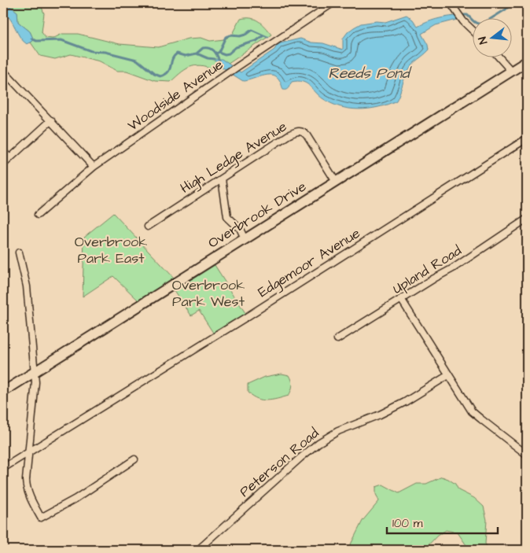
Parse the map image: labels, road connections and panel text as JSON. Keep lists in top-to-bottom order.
{
  "streets": {
    "street": [
      "Woodside Avenue",
      "High Ledge Avenue",
      "Overbrook Drive",
      "Edgemoor Avenue",
      "Upland Road",
      "Peterson Road"
    ]
  },
  "crossings": [
    ["High Ledge Avenue", "Overbrook Drive"]
  ],
  "water": ["Reeds Pond"],
  "parks": ["Overbrook Park East", "Overbrook Park West"],
  "scale_bar": "100 m",
  "north": "left"
}
